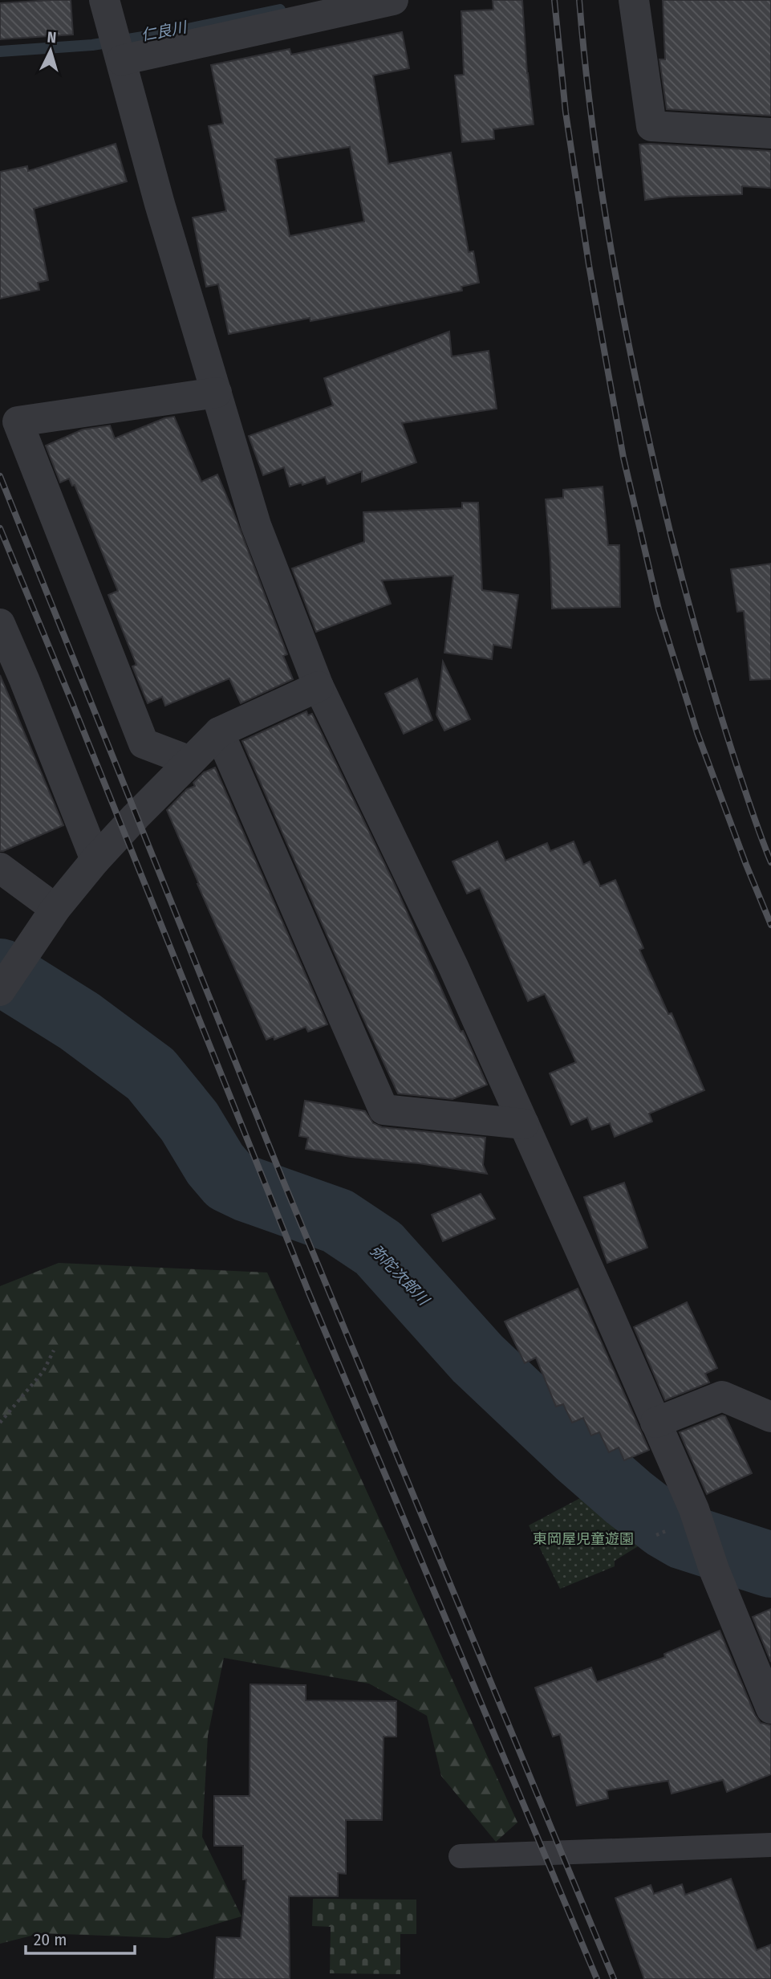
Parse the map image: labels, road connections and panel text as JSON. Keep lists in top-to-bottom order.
{
  "water": ["仁良川", "弥陀次郎川"],
  "parks": ["東岡屋児童遊園"],
  "scale_bar": "20 m",
  "north": "top"
}
